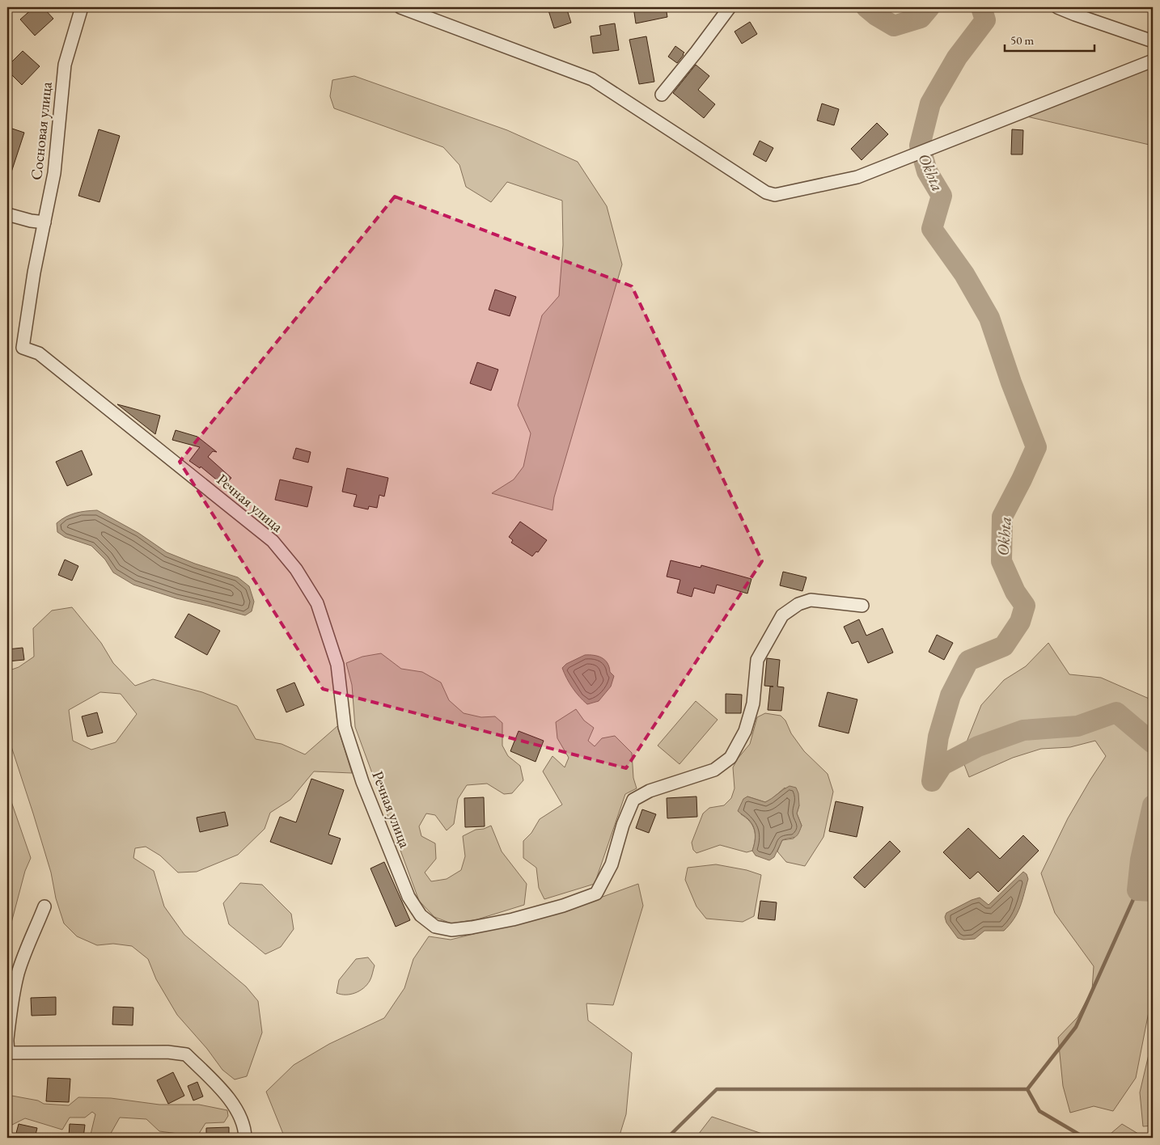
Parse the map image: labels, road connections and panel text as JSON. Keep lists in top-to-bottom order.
{
  "streets": {
    "street": ["Сосновая улица", "Речная улица"]
  },
  "crossings": [
    ["Сосновая улица", "Речная улица"]
  ],
  "water": ["Okhta"],
  "scale_bar": "50 m"
}
